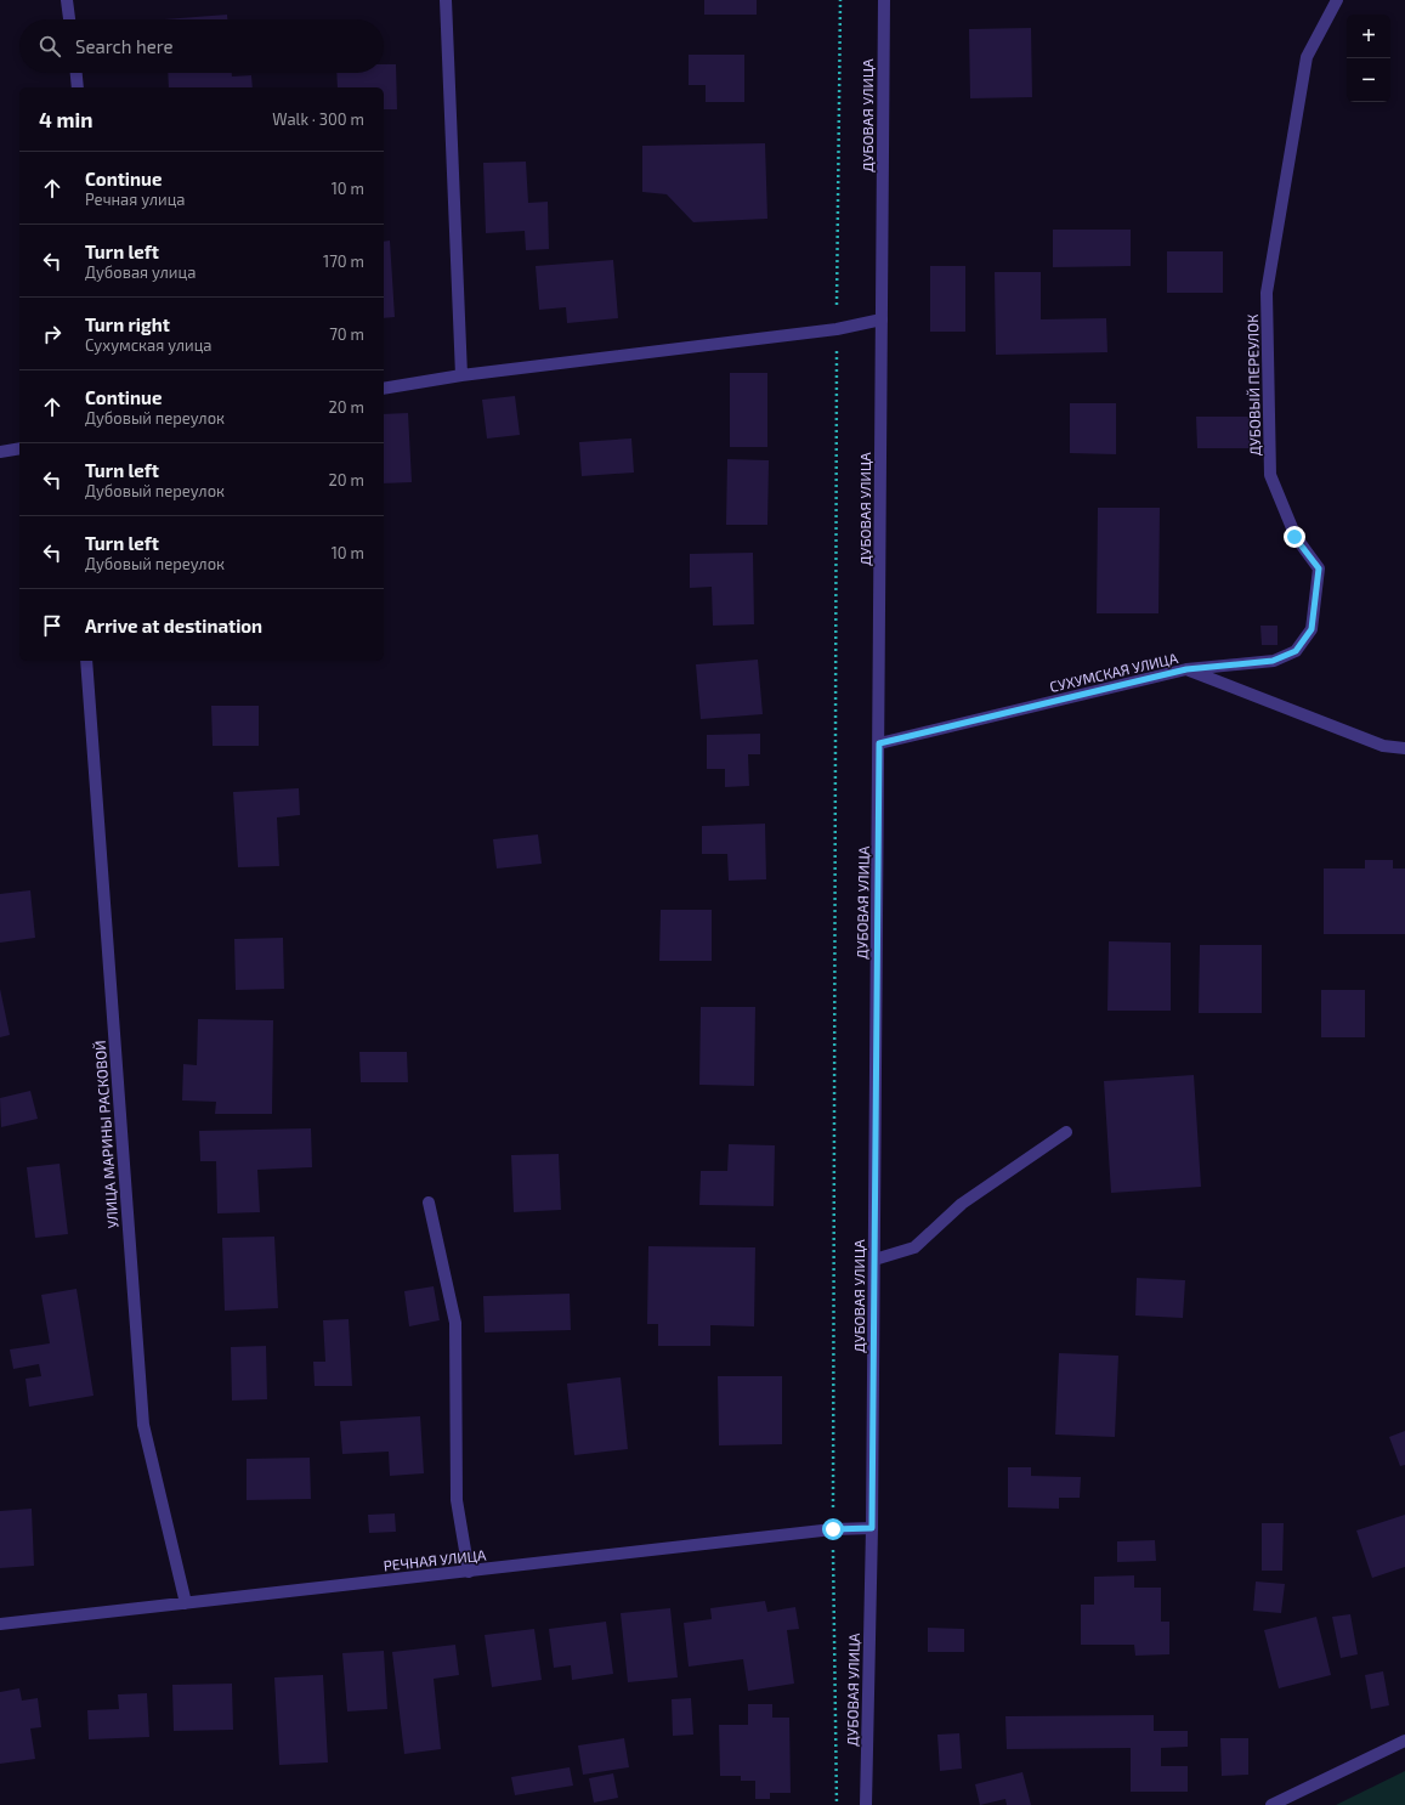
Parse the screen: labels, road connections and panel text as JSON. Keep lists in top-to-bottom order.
{
  "streets": {
    "street": [
      "ДУБОВАЯ УЛИЦА",
      "ДУБОВЫЙ ПЕРЕУЛОК",
      "СУХУМСКАЯ УЛИЦА",
      "УЛИЦА МАРИНЫ РАСКОВОЙ",
      "РЕЧНАЯ УЛИЦА"
    ]
  },
  "crossings": [
    ["ДУБОВАЯ УЛИЦА", "СУХУМСКАЯ УЛИЦА"],
    ["ДУБОВАЯ УЛИЦА", "РЕЧНАЯ УЛИЦА"],
    ["ДУБОВЫЙ ПЕРЕУЛОК", "СУХУМСКАЯ УЛИЦА"],
    ["УЛИЦА МАРИНЫ РАСКОВОЙ", "РЕЧНАЯ УЛИЦА"]
  ],
  "page": {
    "map_buttons": ["+", "−"],
    "search": "Search here",
    "heading": ["4 min", "Walk · 300 m"],
    "list": [
      ["Continue", "Речная улица", "10 m"],
      ["Turn left", "Дубовая улица", "170 m"],
      ["Turn right", "Сухумская улица", "70 m"],
      ["Continue", "Дубовый переулок", "20 m"],
      ["Turn left", "Дубовый переулок", "20 m"],
      ["Turn left", "Дубовый переулок", "10 m"],
      "Arrive at destination"
    ]
  }
}
